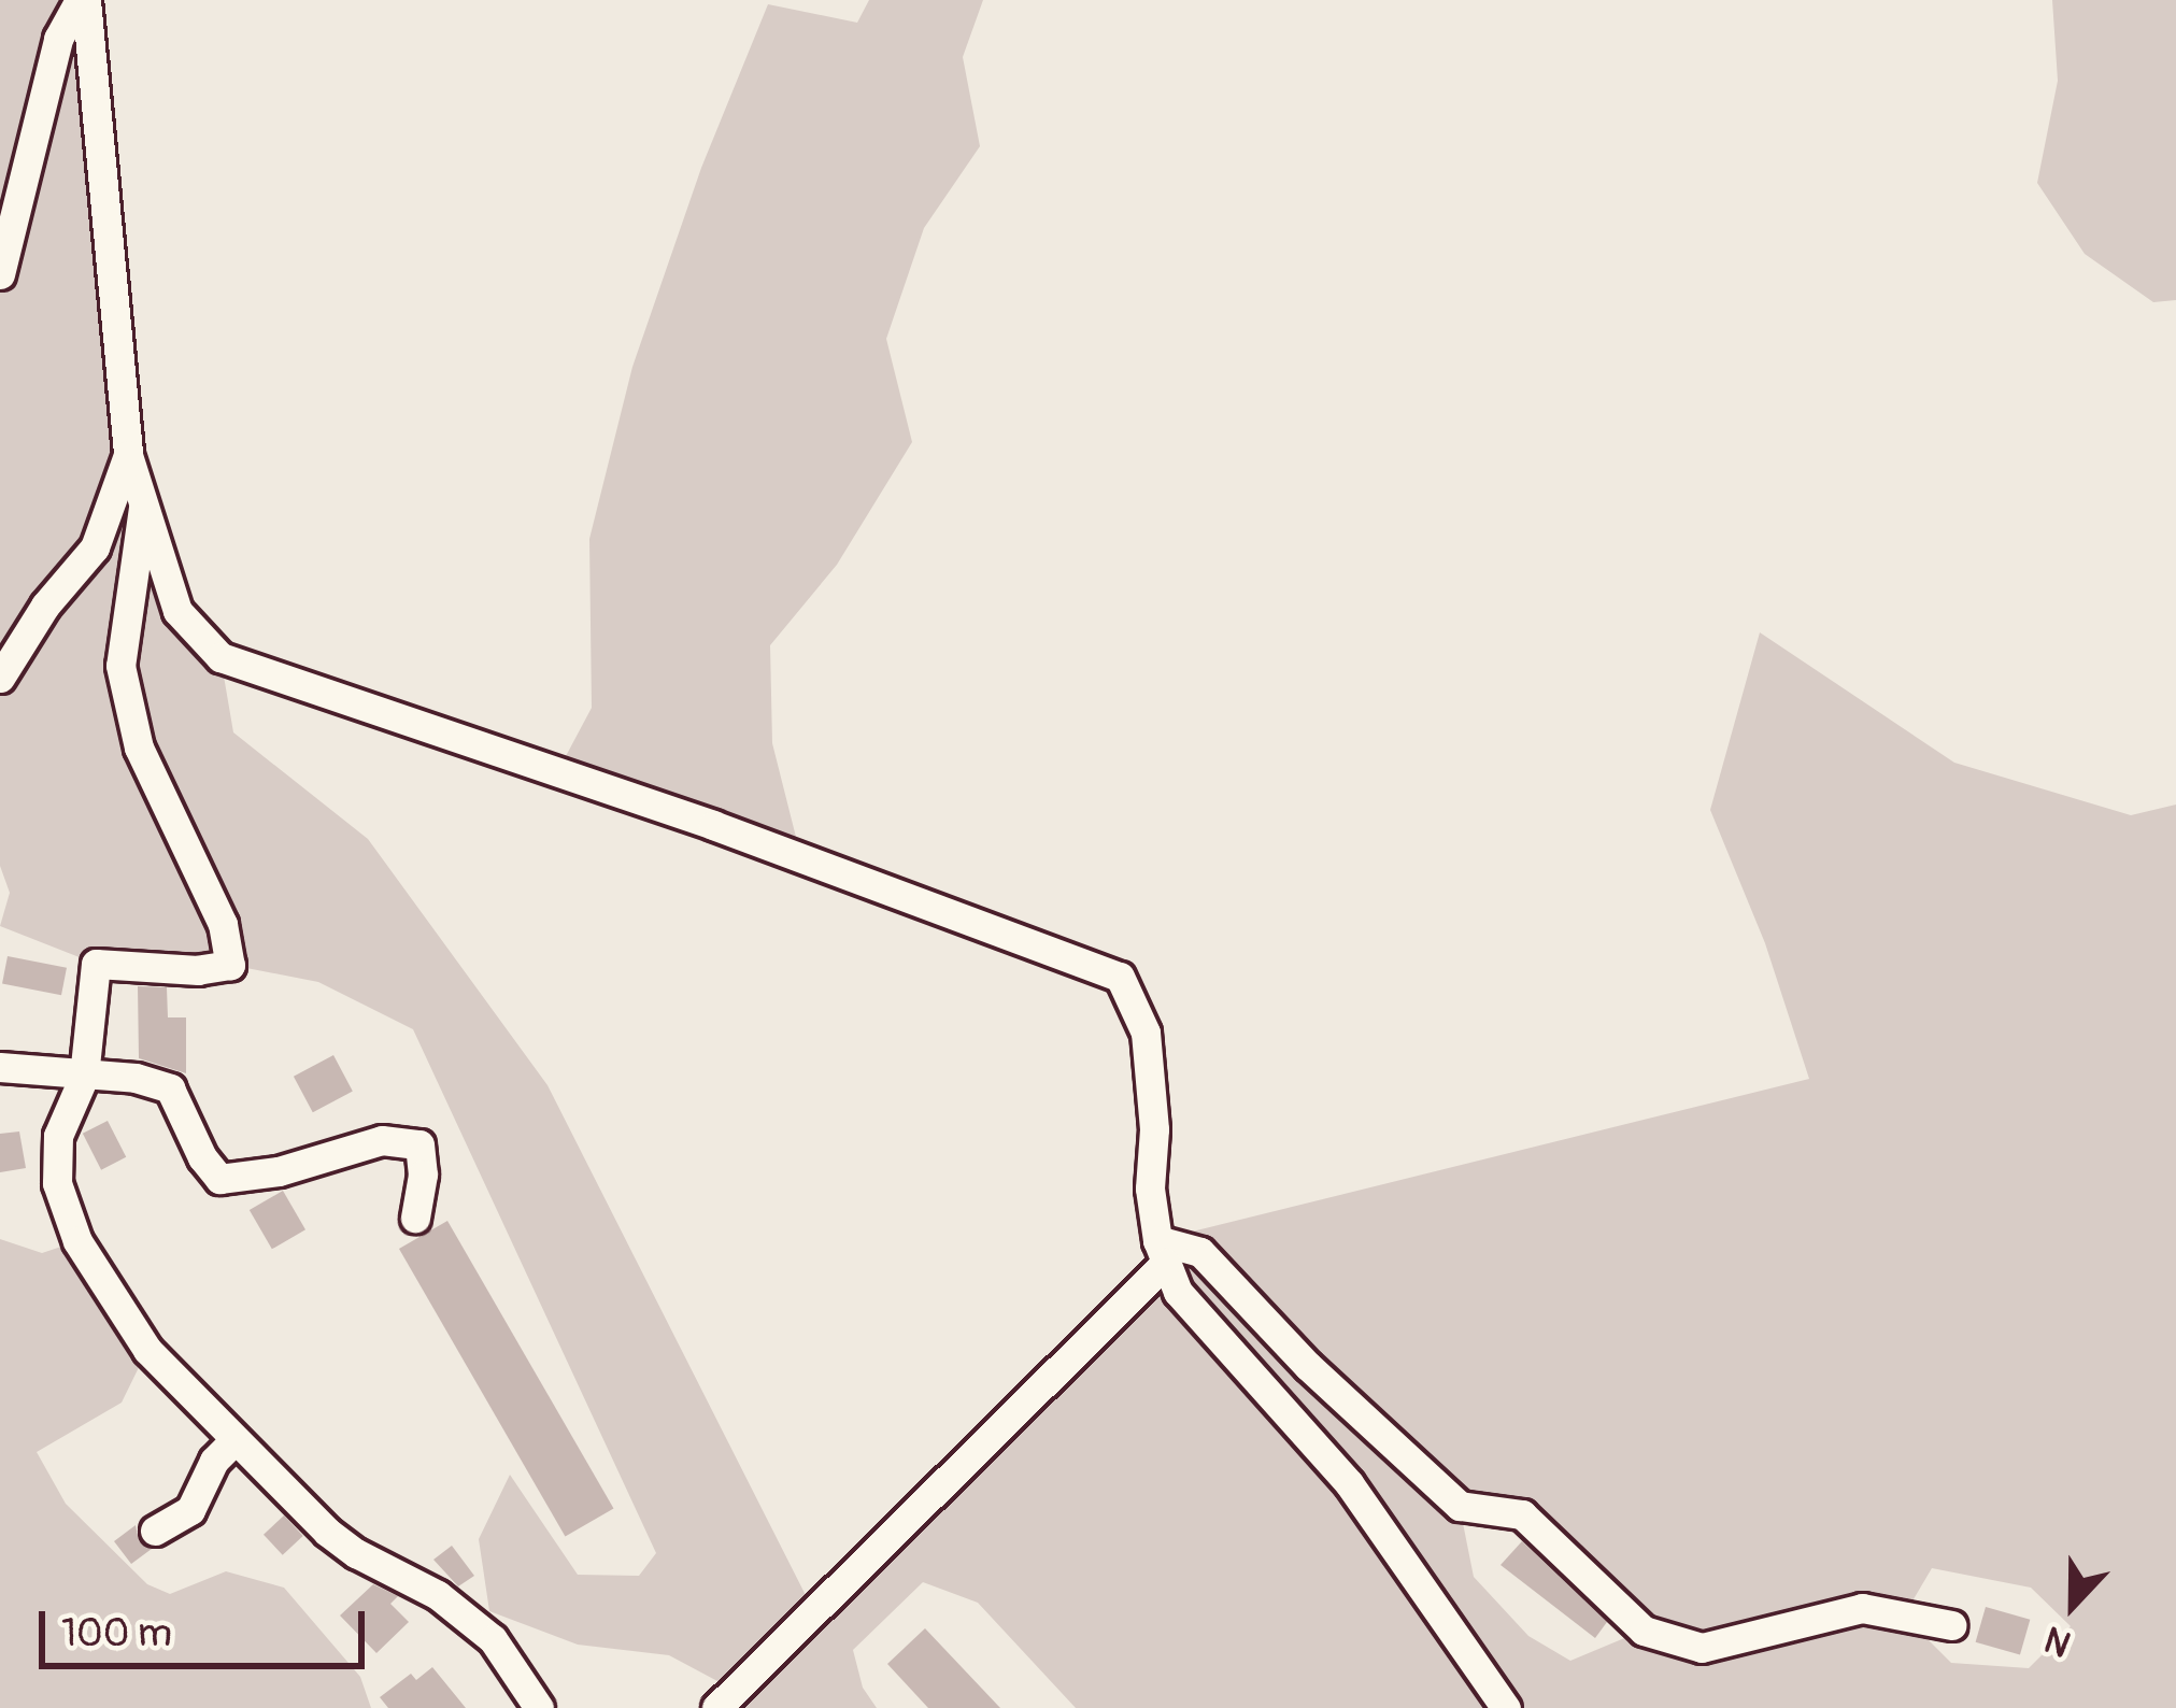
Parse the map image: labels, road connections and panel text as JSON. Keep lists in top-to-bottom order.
{
  "scale_bar": "100 m",
  "north": "bottom"
}
